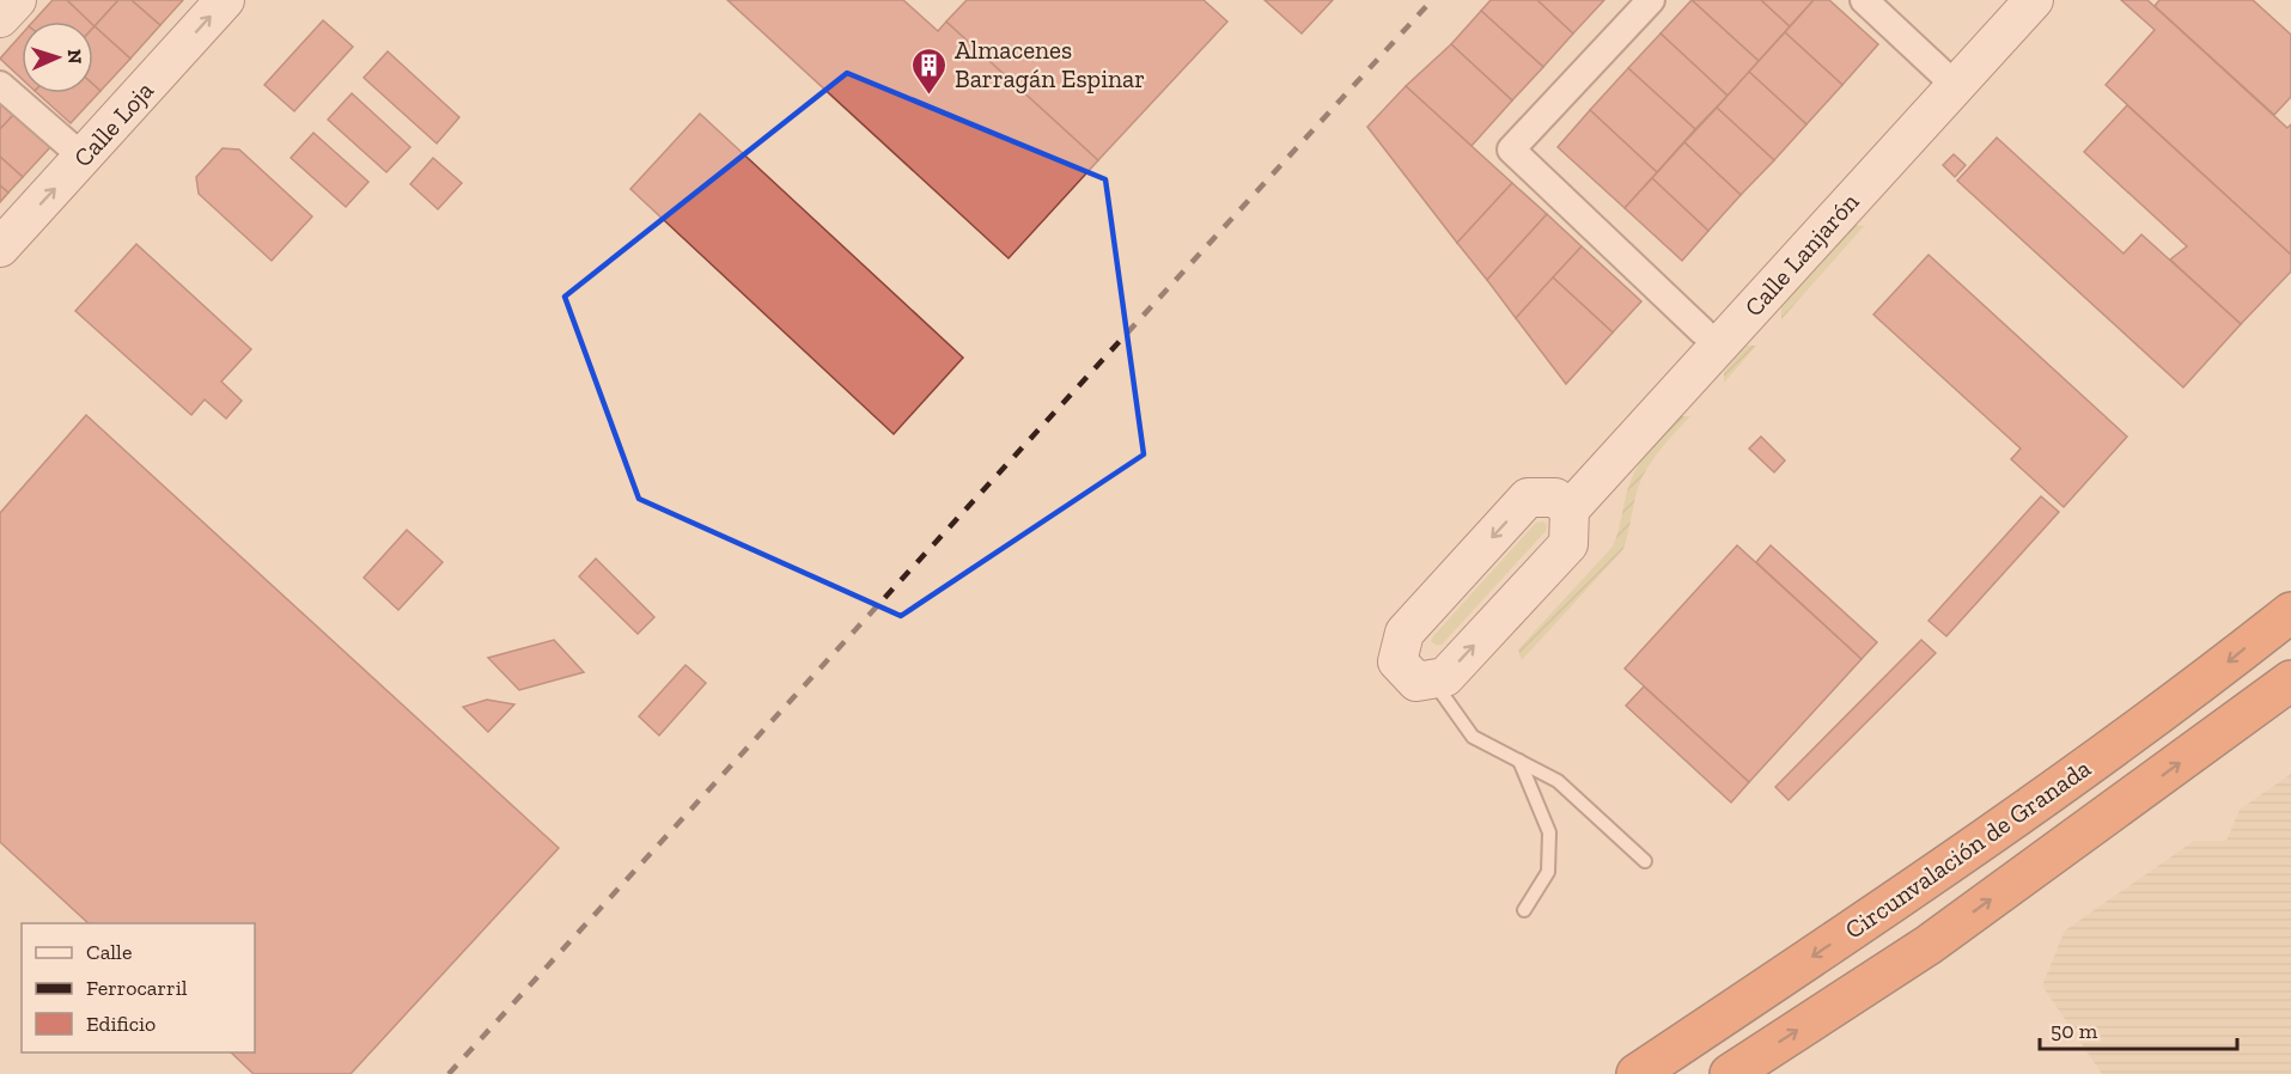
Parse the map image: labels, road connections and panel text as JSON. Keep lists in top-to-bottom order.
{
  "streets": {
    "highway": ["Circunvalación de Granada"],
    "street": ["Calle Loja", "Calle Lanjarón"]
  },
  "one_way": ["Calle Loja"],
  "places": {
    "building": ["Almacenes Barragán Espinar"]
  },
  "legend": ["Calle", "Ferrocarril", "Edificio"],
  "scale_bar": "50 m",
  "north": "right"
}
